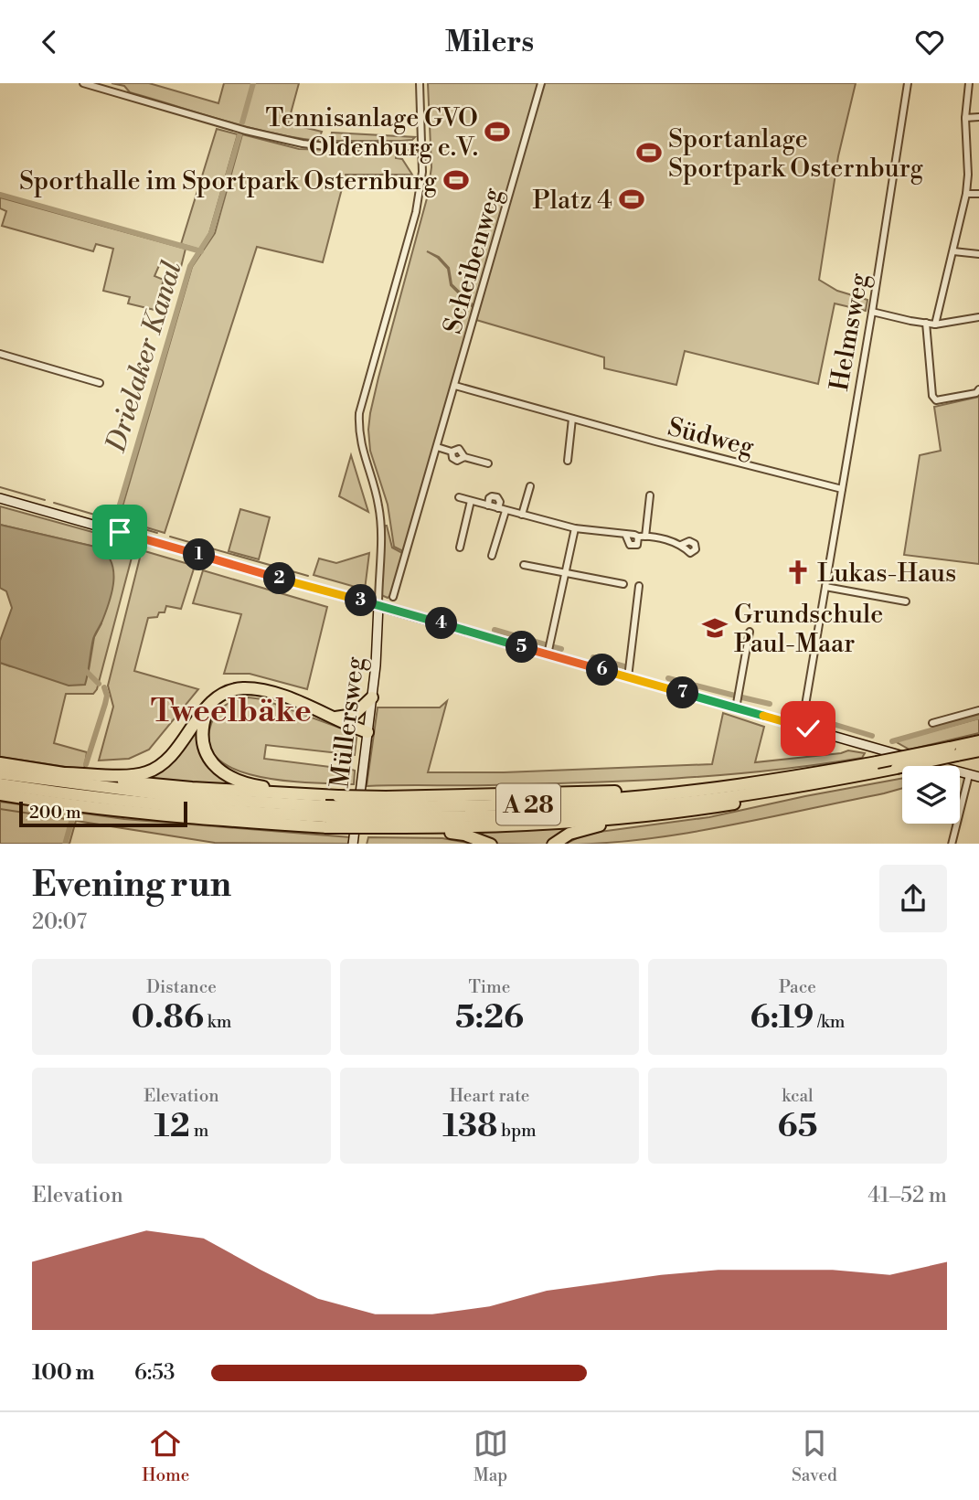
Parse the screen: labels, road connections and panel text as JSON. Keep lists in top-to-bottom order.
{
  "streets": {
    "highway": ["A 28"],
    "main road": ["Müllersweg"],
    "street": ["Scheibenweg", "Helmsweg", "Südweg"]
  },
  "crossings": [
    ["Scheibenweg", "Südweg"],
    ["Helmsweg", "Südweg"]
  ],
  "districts": ["Tweelbäke"],
  "water": ["Drielaker Kanal"],
  "places": {
    "sports": [
      "Tennisanlage GVO Oldenburg e.V.",
      "Sportanlage Sportpark Osternburg",
      "Sporthalle im Sportpark Osternburg",
      "Platz 4"
    ],
    "church": ["Lukas-Haus"],
    "school or university": ["Grundschule Paul-Maar"]
  },
  "scale_bar": "200 m",
  "page": {
    "header": "Milers",
    "pins": [
      "1",
      "2",
      "3",
      "4",
      "5",
      "6",
      "7"
    ],
    "scale": "200 m",
    "heading": ["Evening run", "20:07"],
    "stats": [
      ["Distance", "0.86 km"],
      ["Time", "5:26"],
      ["Pace", "6:19 /km"],
      ["Elevation", "12 m"],
      ["Heart rate", "138 bpm"],
      ["kcal", "65"]
    ],
    "chart": ["Elevation", "41–52 m"],
    "list": [
      {
        "name": "100 m",
        "note": "6:53"
      }
    ],
    "tabs": ["Home", "Map", "Saved"]
  }
}
